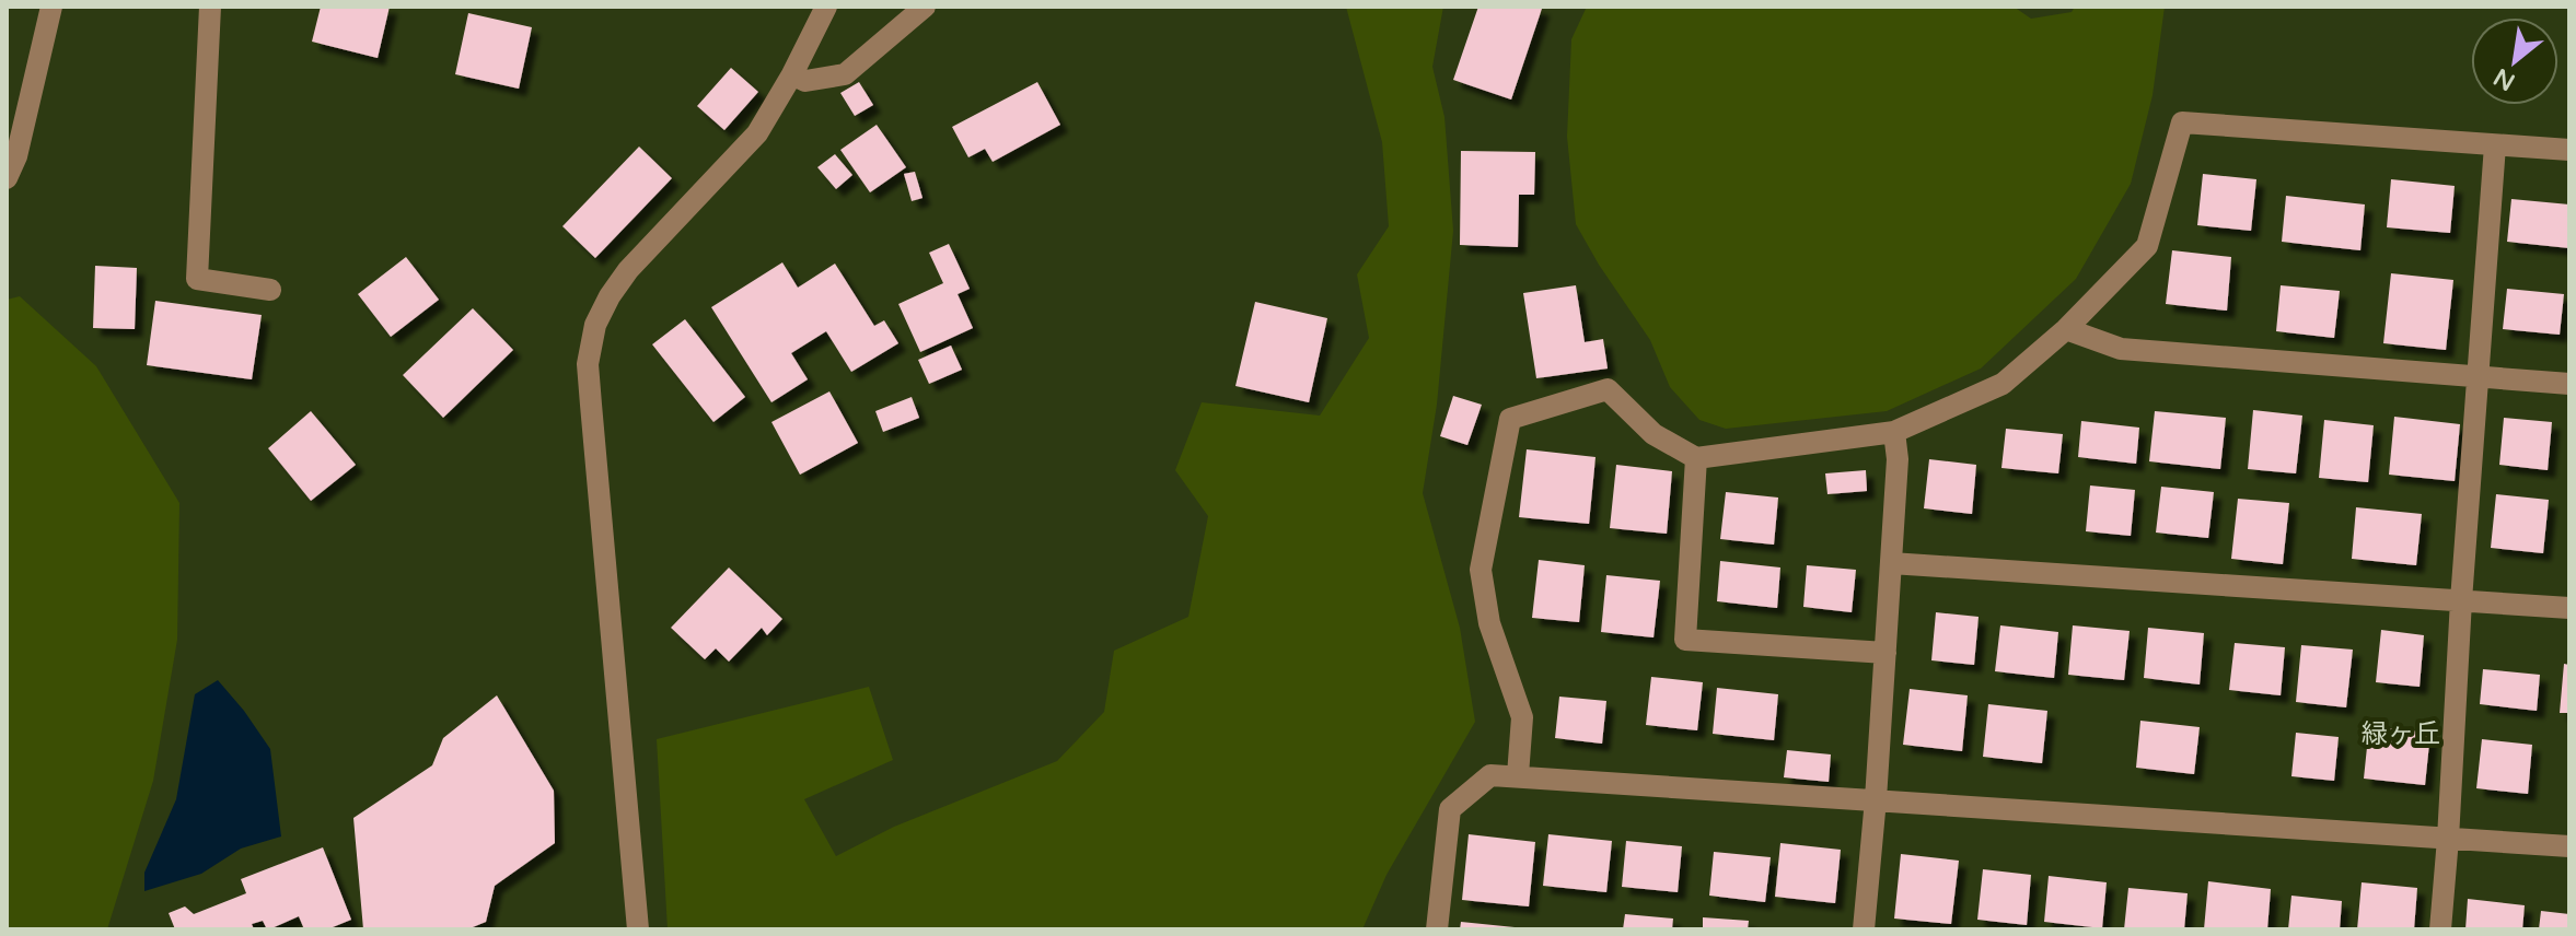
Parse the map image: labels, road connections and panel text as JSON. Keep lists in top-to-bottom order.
{
  "districts": ["緑ヶ丘"],
  "north": "bottom left"
}
